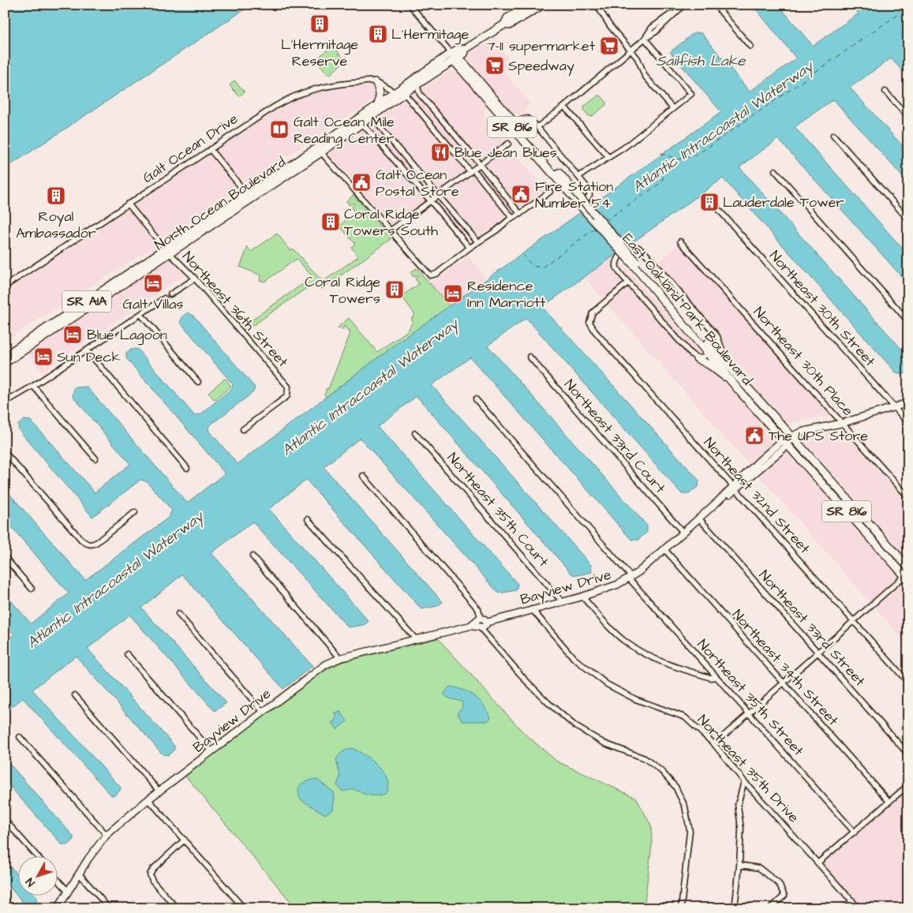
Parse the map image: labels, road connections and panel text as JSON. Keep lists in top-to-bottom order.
{
  "streets": {
    "main road": [
      "SR 816",
      "North Ocean Boulevard",
      "SR A1A",
      "East Oakland Park Boulevard"
    ],
    "street": [
      "Galt Ocean Drive",
      "Northeast 30th Street",
      "Northeast 36th Street",
      "Northeast 30th Place",
      "Northeast 33rd Court",
      "Northeast 32nd Street",
      "Northeast 35th Court",
      "Bayview Drive",
      "Northeast 33rd Street",
      "Northeast 34th Street",
      "Northeast 35th Street",
      "Northeast 35th Drive"
    ]
  },
  "crossings": [
    ["Galt Ocean Drive", "Northeast 36th Street"],
    ["North Ocean Boulevard", "Northeast 36th Street"],
    ["North Ocean Boulevard", "East Oakland Park Boulevard"],
    ["Northeast 30th Street", "Bayview Drive"],
    ["East Oakland Park Boulevard", "Bayview Drive"],
    ["Northeast 30th Place", "Bayview Drive"],
    ["Northeast 33rd Court", "Bayview Drive"],
    ["Northeast 32nd Street", "Bayview Drive"],
    ["Northeast 35th Court", "Bayview Drive"],
    ["Bayview Drive", "Northeast 33rd Street"],
    ["Bayview Drive", "Northeast 34th Street"],
    ["Bayview Drive", "Northeast 35th Street"],
    ["Bayview Drive", "Northeast 35th Drive"]
  ],
  "water": ["Sailfish Lake", "Atlantic Intracoastal Waterway"],
  "places": {
    "building": [
      "L'Hermitage Reserve",
      "L'Hermitage",
      "Royal Ambassador",
      "Lauderdale Tower",
      "Coral Ridge Towers South",
      "Coral Ridge Towers"
    ],
    "supermarket": ["7-11 supermarket", "Speedway"],
    "library": ["Galt Ocean Mile Reading Center"],
    "restaurant": ["Blue Jean Blues"],
    "public building": ["Galt Ocean Postal Store", "Fire Station Number 54", "The UPS Store"],
    "hotel": [
      "Galt Villas",
      "Residence Inn Marriott",
      "Blue Lagoon",
      "Sun Deck"
    ]
  },
  "north": "bottom left"
}
